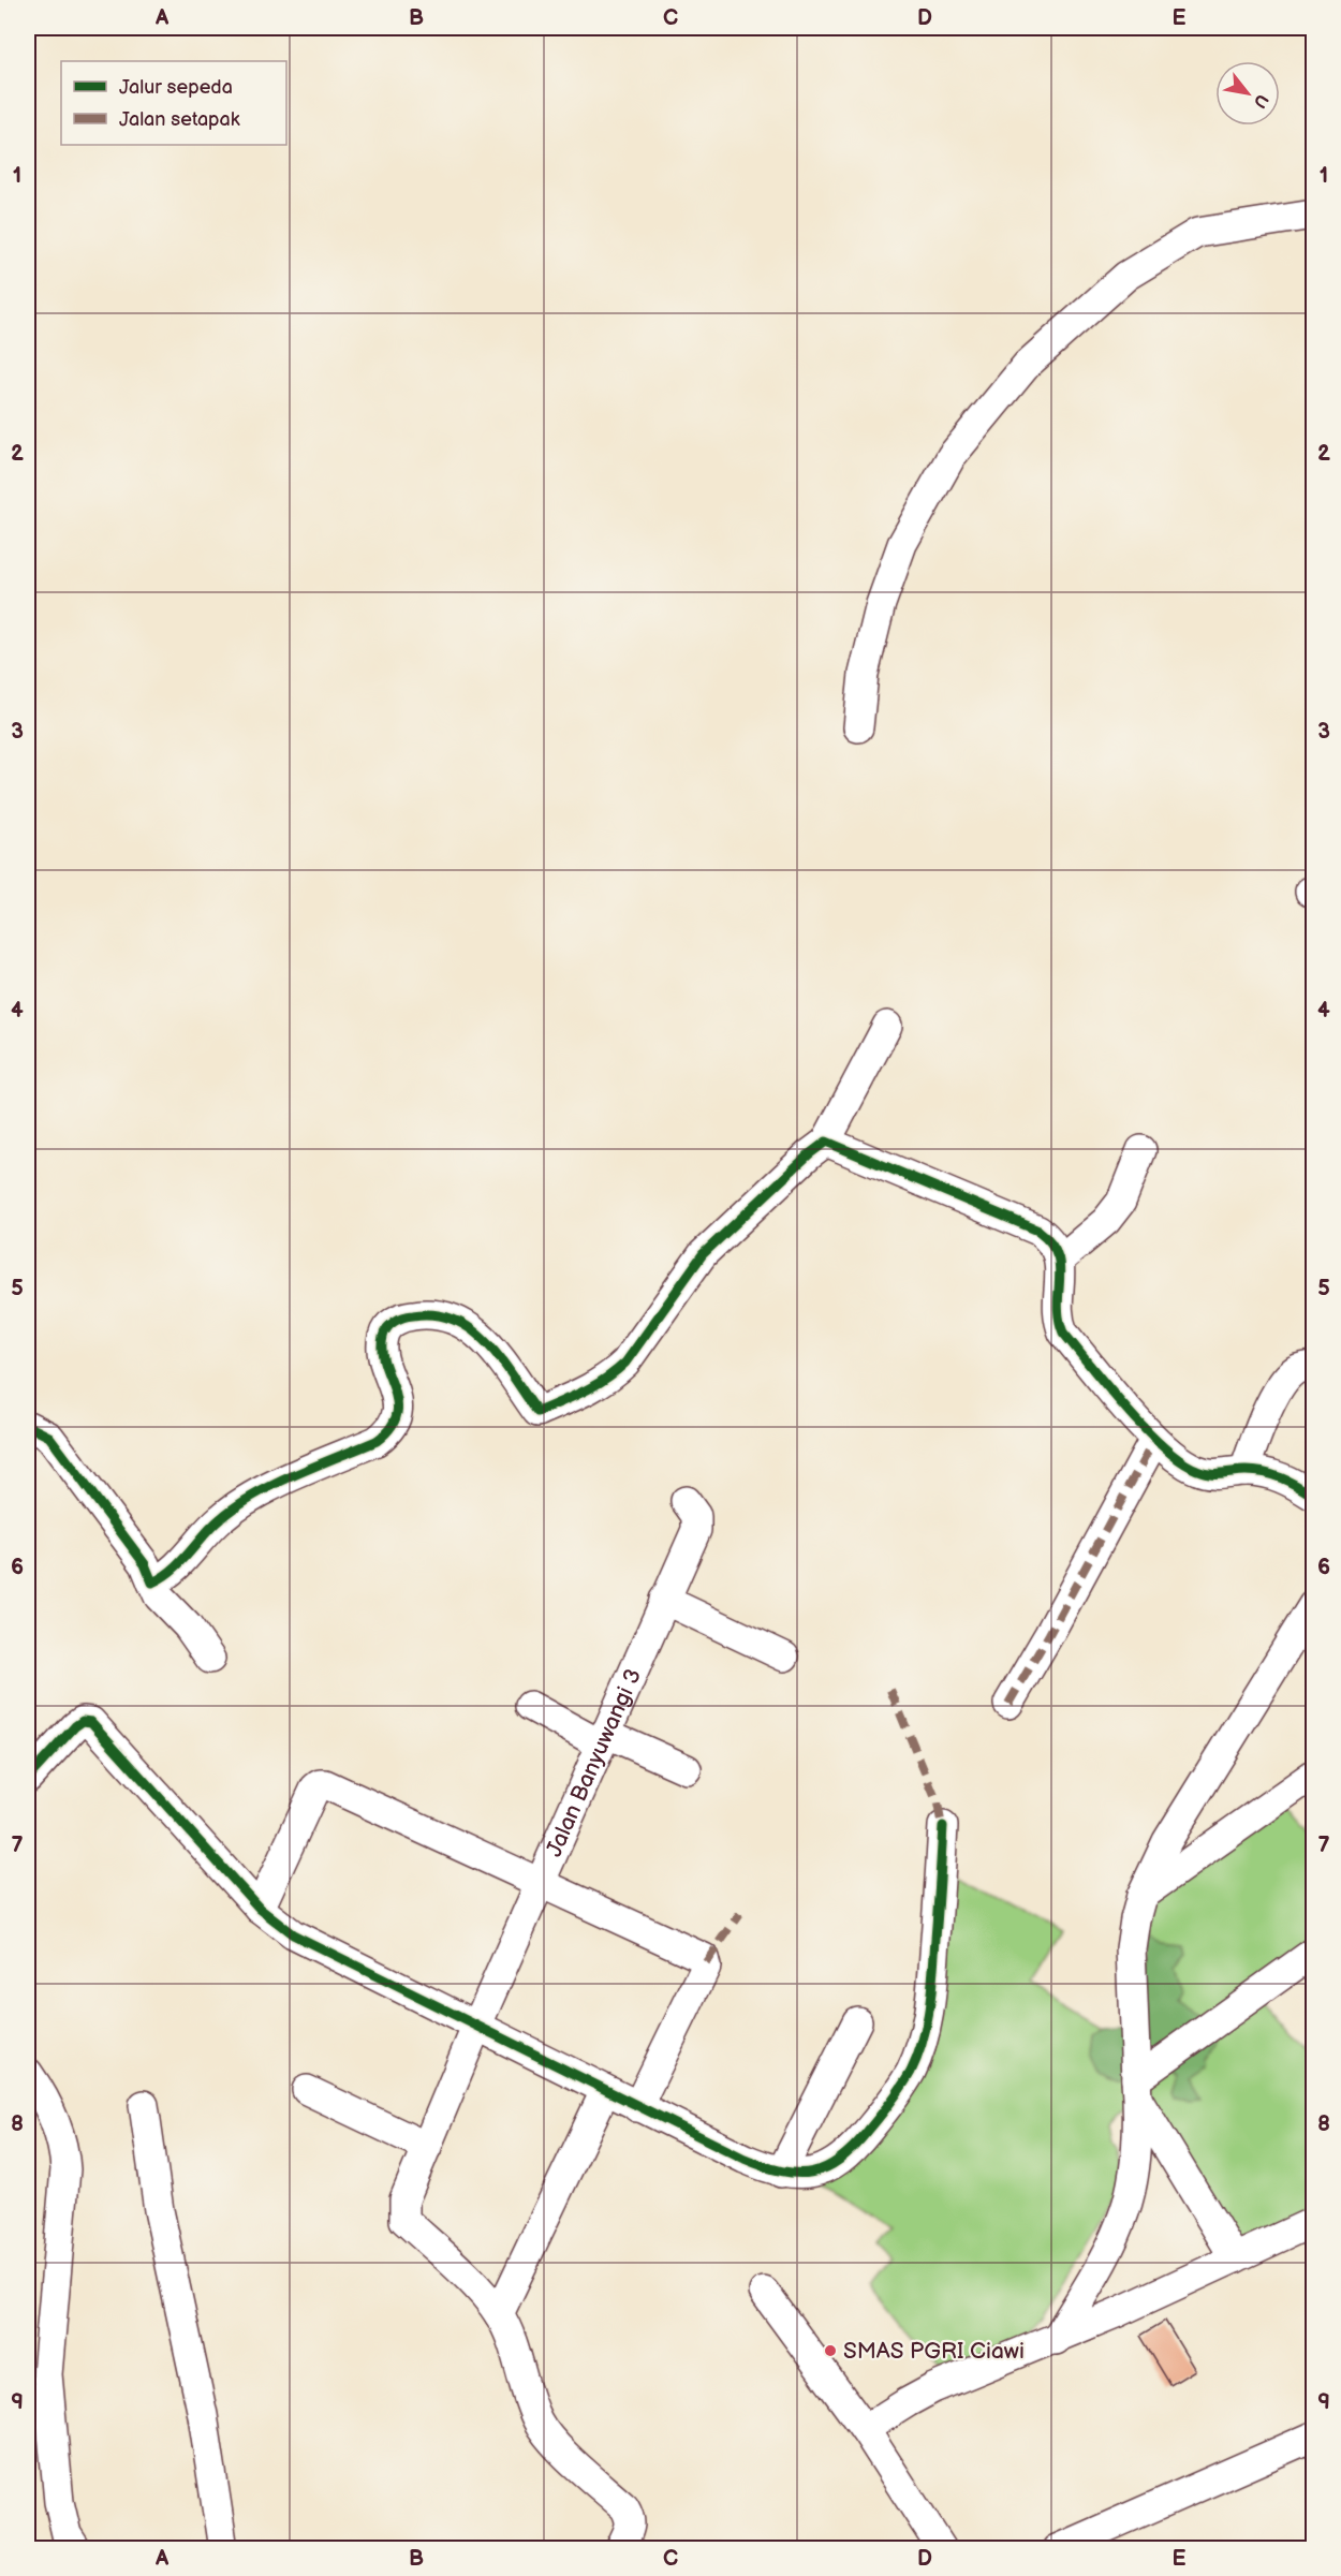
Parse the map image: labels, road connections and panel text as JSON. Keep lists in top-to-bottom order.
{
  "streets": {
    "street": ["Jalan Banyuwangi 3"]
  },
  "places": ["SMAS PGRI Ciawi"],
  "legend": ["Jalur sepeda", "Jalan setapak"],
  "north": "bottom right",
  "grid": {
    "columns": [
      "A",
      "B",
      "C",
      "D",
      "E"
    ],
    "rows": [
      "1",
      "2",
      "3",
      "4",
      "5",
      "6",
      "7",
      "8",
      "9"
    ]
  }
}
